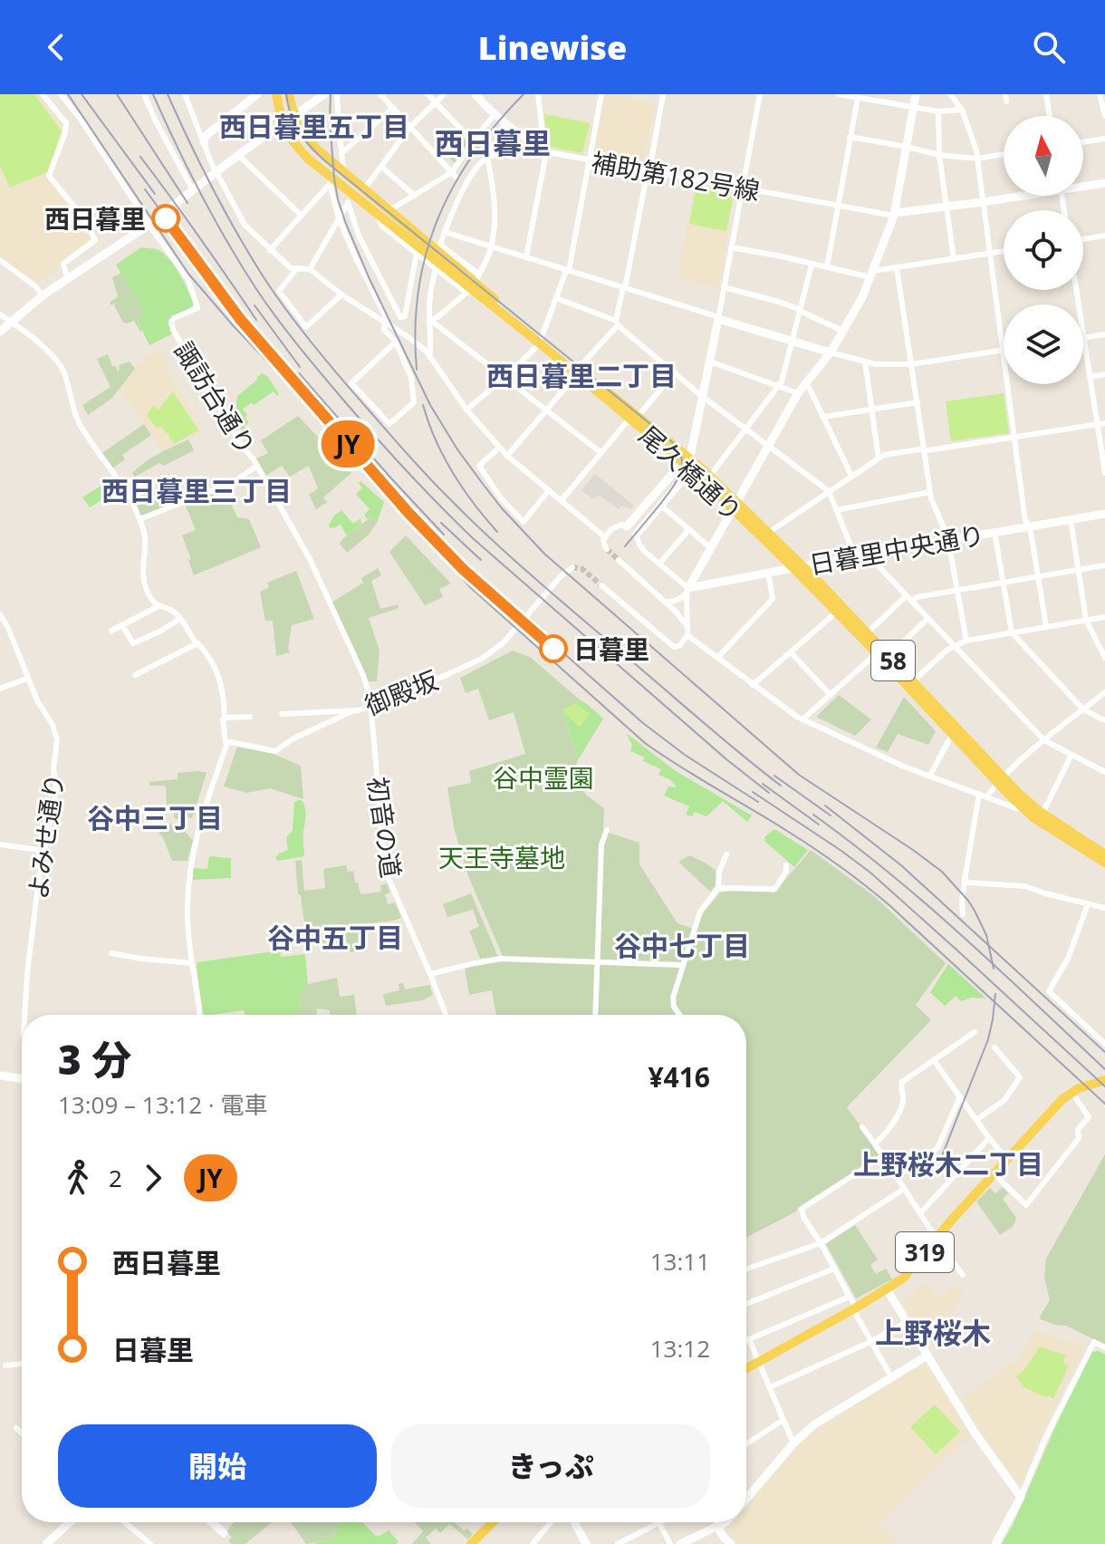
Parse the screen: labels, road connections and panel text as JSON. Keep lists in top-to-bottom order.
{
  "streets": {
    "main road": ["尾久橋通り", "58", "319"],
    "street": [
      "補助第182号線",
      "諏訪台通り",
      "日暮里中央通り",
      "御殿坂",
      "初音の道",
      "よみせ通り"
    ]
  },
  "crossings": [
    ["諏訪台通り", "御殿坂"],
    ["諏訪台通り", "初音の道"],
    ["尾久橋通り", "日暮里中央通り"],
    ["御殿坂", "初音の道"]
  ],
  "districts": [
    "西日暮里五丁目",
    "西日暮里",
    "西日暮里二丁目",
    "西日暮里三丁目",
    "谷中三丁目",
    "谷中五丁目",
    "谷中七丁目",
    "上野桜木二丁目",
    "上野桜木"
  ],
  "parks": ["谷中霊園", "天王寺墓地"],
  "places": ["西日暮里", "日暮里"],
  "north": "top",
  "page": {
    "header": "Linewise",
    "on_map": "JY",
    "heading": ["3 分", "13:09 – 13:12 · 電車", "¥416"],
    "legs": ["2", "JY"],
    "list": [
      {
        "name": "西日暮里",
        "value": "13:11"
      },
      {
        "name": "日暮里",
        "value": "13:12"
      }
    ],
    "buttons": ["開始", "きっぷ"]
  }
}
